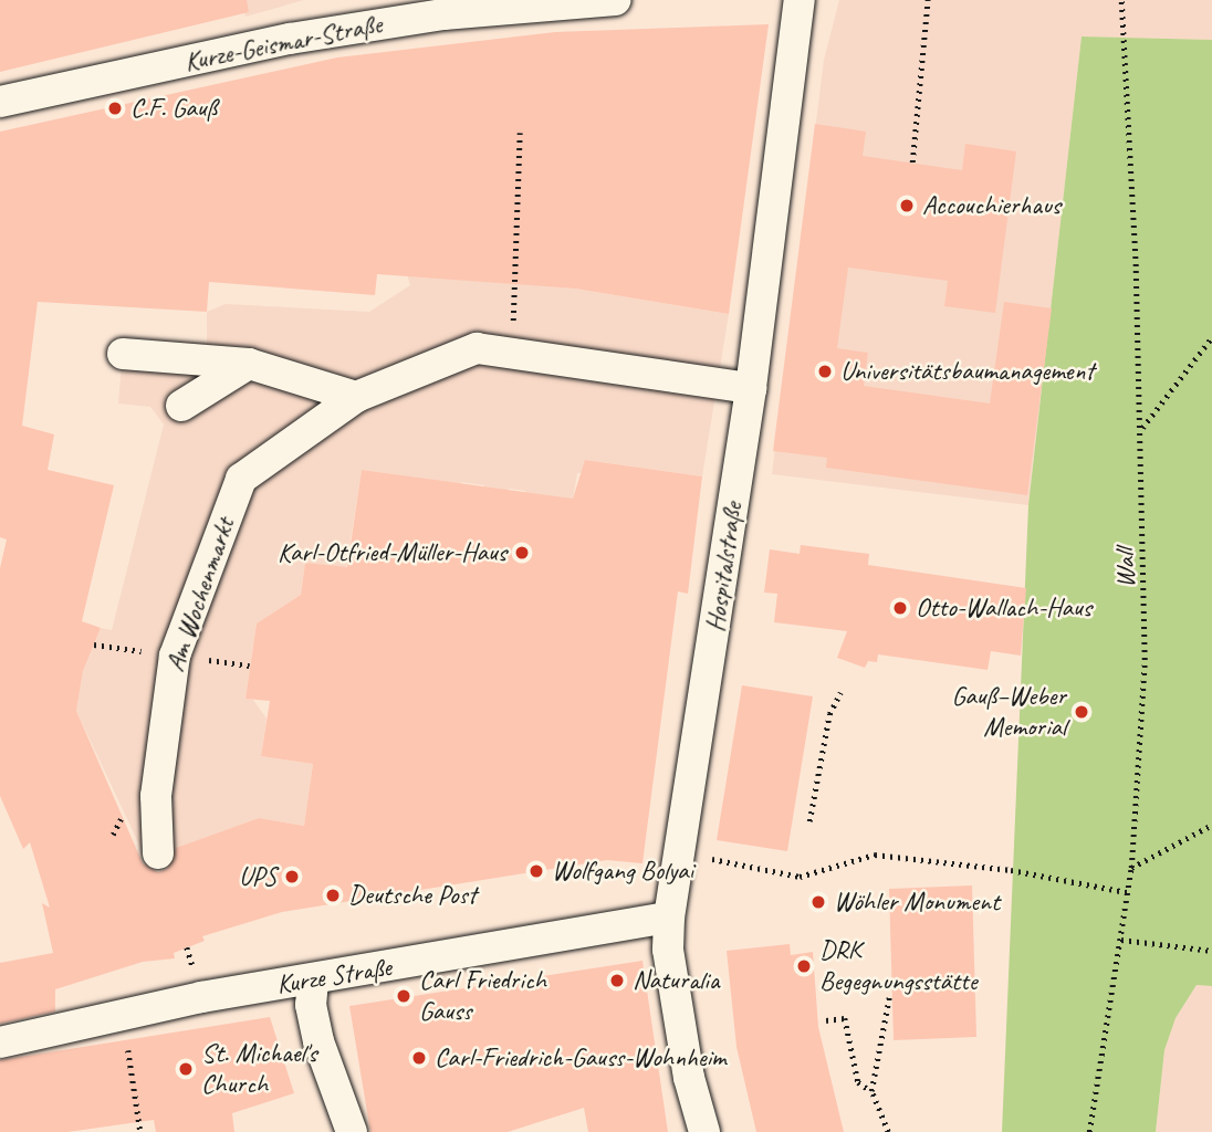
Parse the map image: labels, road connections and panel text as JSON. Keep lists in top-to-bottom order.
{
  "streets": {
    "street": [
      "Kurze-Geismar-Straße",
      "Hospitalstraße",
      "Am Wochenmarkt",
      "Kurze Straße"
    ],
    "path": ["Wall"]
  },
  "crossings": [
    ["Hospitalstraße", "Am Wochenmarkt"],
    ["Hospitalstraße", "Kurze Straße"]
  ],
  "places": [
    "C.F. Gauß",
    "Accouchierhaus",
    "Universitätsbaumanagement",
    "Karl-Otfried-Müller-Haus",
    "Otto-Wallach-Haus",
    "Gauß–Weber Memorial",
    "Wolfgang Bolyai",
    "UPS",
    "Deutsche Post",
    "Wöhler Monument",
    "DRK Begegnungsstätte",
    "Naturalia",
    "Carl Friedrich Gauss",
    "Carl-Friedrich-Gauss-Wohnheim",
    "St. Michael's Church"
  ]
}
